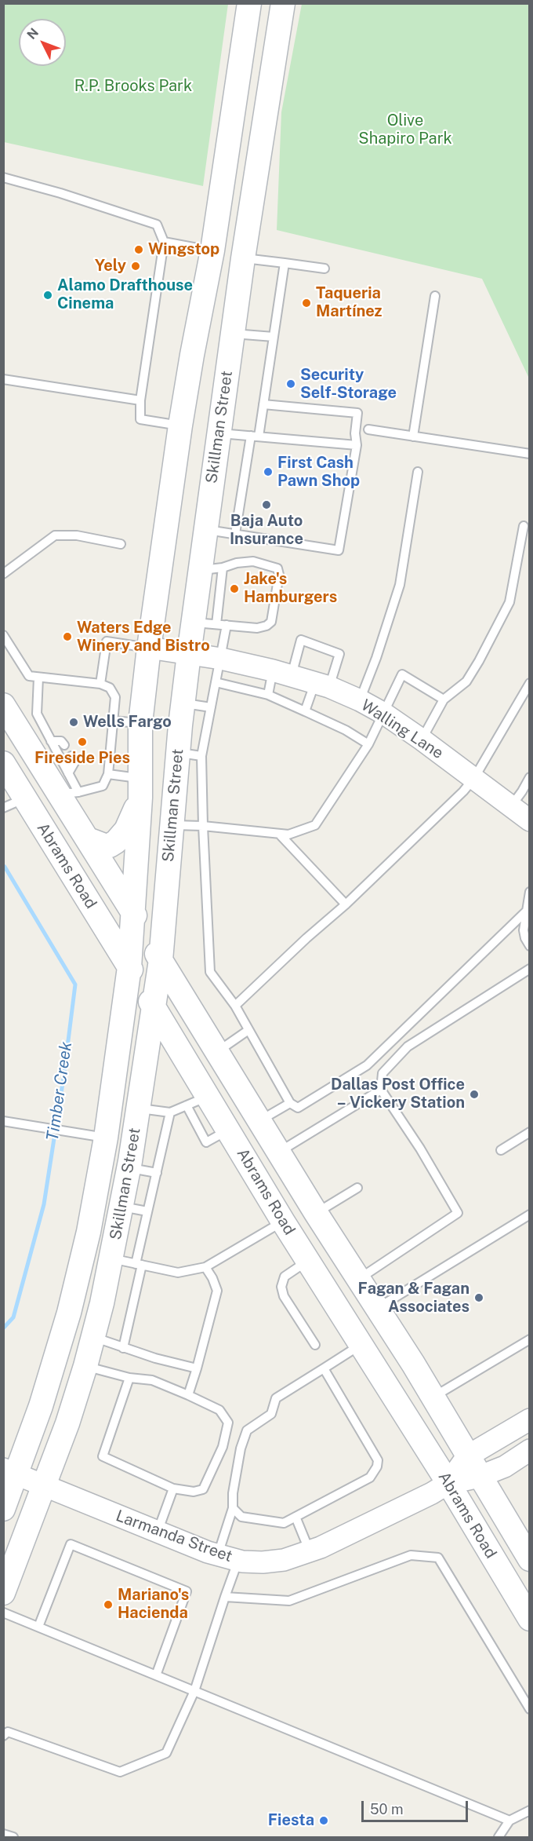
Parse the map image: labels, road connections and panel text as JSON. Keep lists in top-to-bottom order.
{
  "streets": {
    "main road": ["Skillman Street", "Abrams Road"],
    "street": ["Walling Lane", "Larmanda Street"]
  },
  "crossings": [
    ["Skillman Street", "Walling Lane"],
    ["Skillman Street", "Abrams Road"],
    ["Skillman Street", "Larmanda Street"],
    ["Abrams Road", "Larmanda Street"]
  ],
  "water": ["Timber Creek"],
  "parks": ["R.P. Brooks Park", "Olive Shapiro Park"],
  "places": [
    "Wingstop",
    "Yely",
    "Alamo Drafthouse Cinema",
    "Taqueria Martínez",
    "Security Self-Storage",
    "First Cash Pawn Shop",
    "Baja Auto Insurance",
    "Jake's Hamburgers",
    "Waters Edge Winery and Bistro",
    "Wells Fargo",
    "Fireside Pies",
    "Dallas Post Office – Vickery Station",
    "Fagan & Fagan Associates",
    "Mariano's Hacienda",
    "Fiesta"
  ],
  "scale_bar": "50 m",
  "north": "top left"
}
